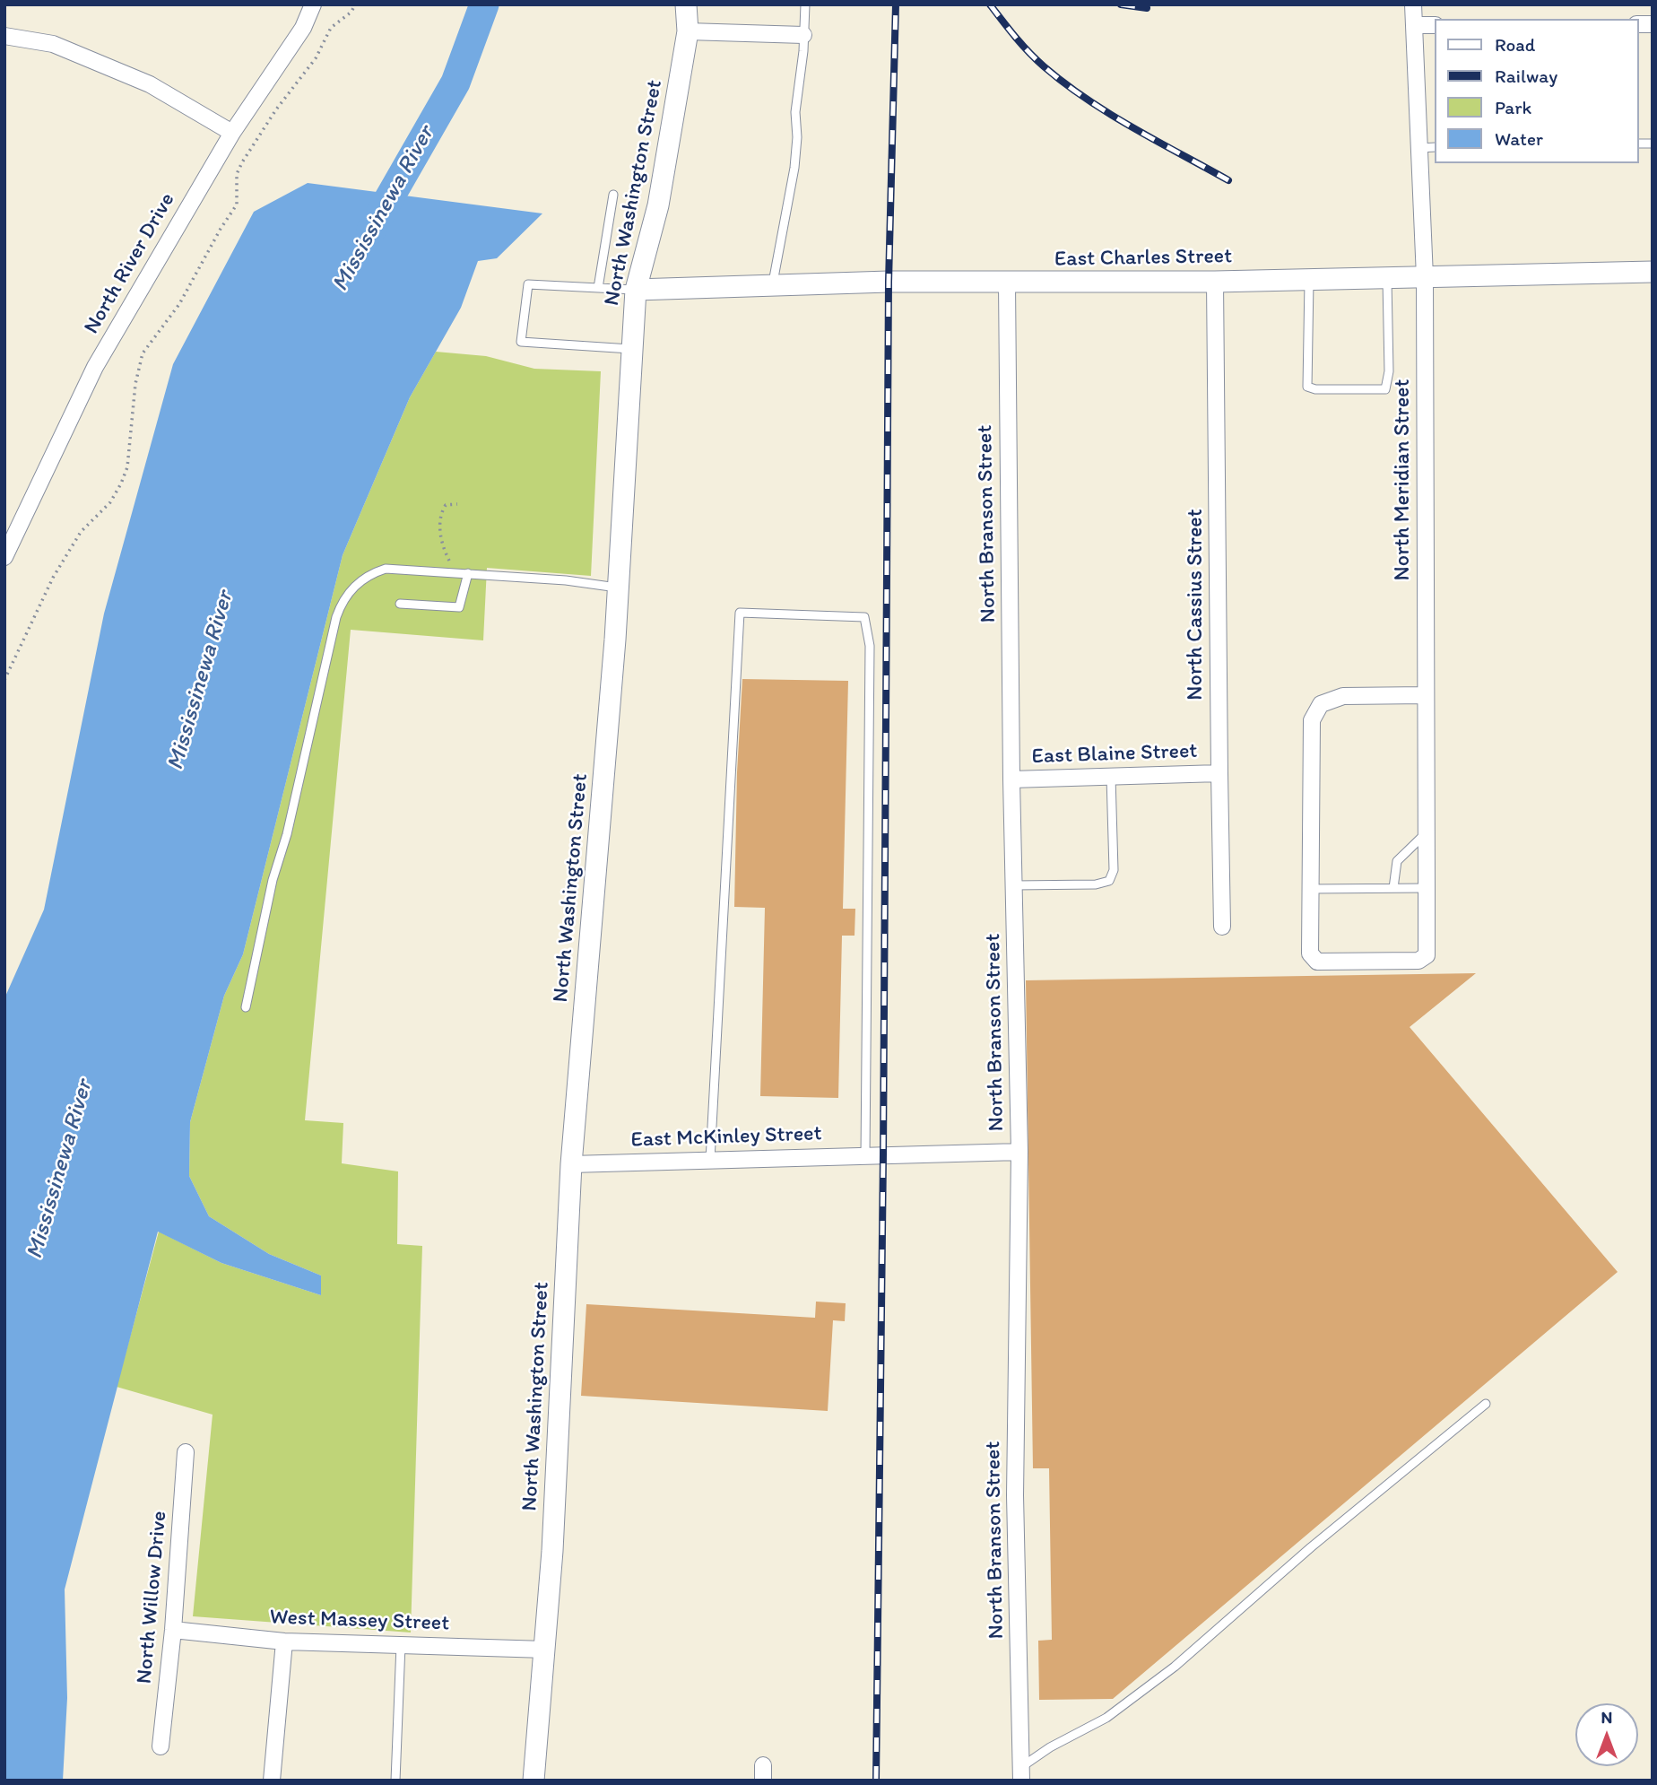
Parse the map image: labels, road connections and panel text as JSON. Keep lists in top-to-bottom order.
{
  "streets": {
    "street": [
      "North Washington Street",
      "East Charles Street",
      "North River Drive",
      "North Meridian Street",
      "North Branson Street",
      "North Cassius Street",
      "East Blaine Street",
      "East McKinley Street",
      "North Willow Drive",
      "West Massey Street"
    ]
  },
  "crossings": [
    ["North Washington Street", "East Charles Street"],
    ["North Washington Street", "East McKinley Street"],
    ["North Washington Street", "West Massey Street"],
    ["East Charles Street", "North Meridian Street"],
    ["East Charles Street", "North Branson Street"],
    ["East Charles Street", "North Cassius Street"],
    ["North Branson Street", "East Blaine Street"],
    ["North Branson Street", "East McKinley Street"],
    ["North Cassius Street", "East Blaine Street"],
    ["North Willow Drive", "West Massey Street"]
  ],
  "water": ["Mississinewa River"],
  "legend": [
    "Road",
    "Railway",
    "Park",
    "Water"
  ],
  "north": "top"
}
